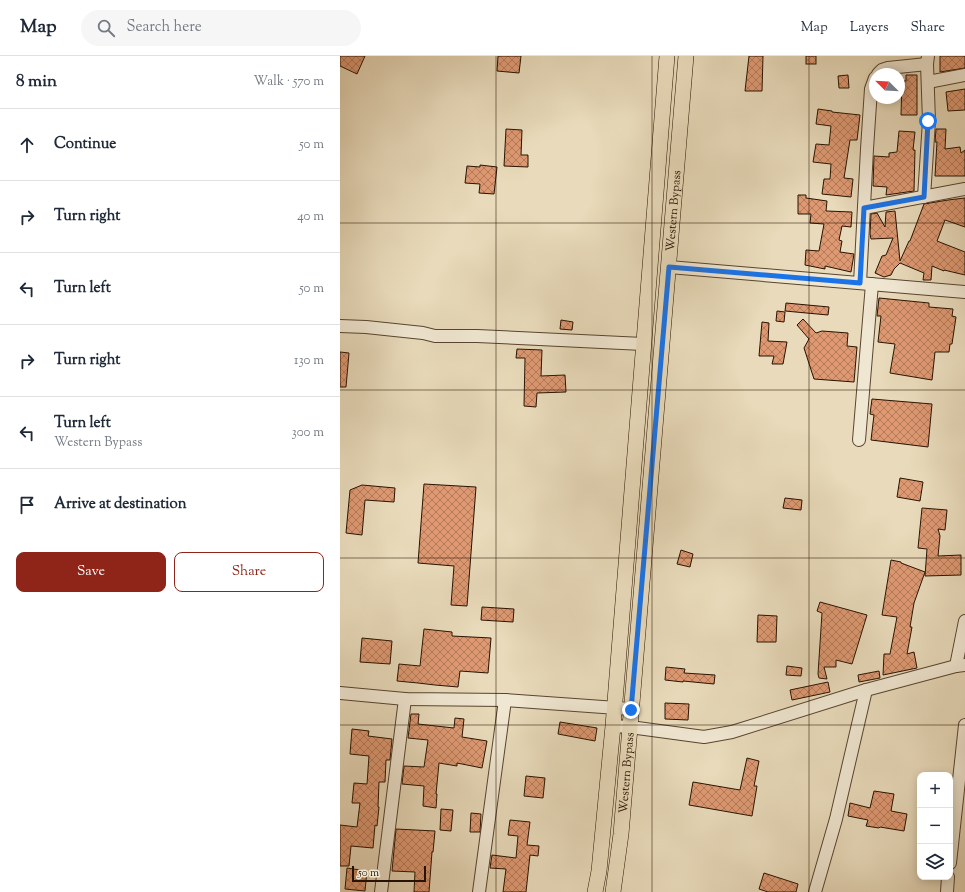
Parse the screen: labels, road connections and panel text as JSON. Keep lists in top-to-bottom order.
{
  "streets": {
    "main road": ["Western Bypass"]
  },
  "scale_bar": "50 m",
  "north": "top left",
  "page": {
    "header": "Map",
    "search": "Search here",
    "nav": ["Map", "Layers", "Share"],
    "heading": ["8 min", "Walk · 570 m"],
    "list": [
      ["Continue", "50 m"],
      ["Turn right", "40 m"],
      ["Turn left", "50 m"],
      ["Turn right", "130 m"],
      ["Turn left", "Western Bypass", "300 m"],
      "Arrive at destination"
    ],
    "buttons": ["Save", "Share"],
    "map_buttons": ["+", "−"],
    "scale": "50 m"
  }
}
